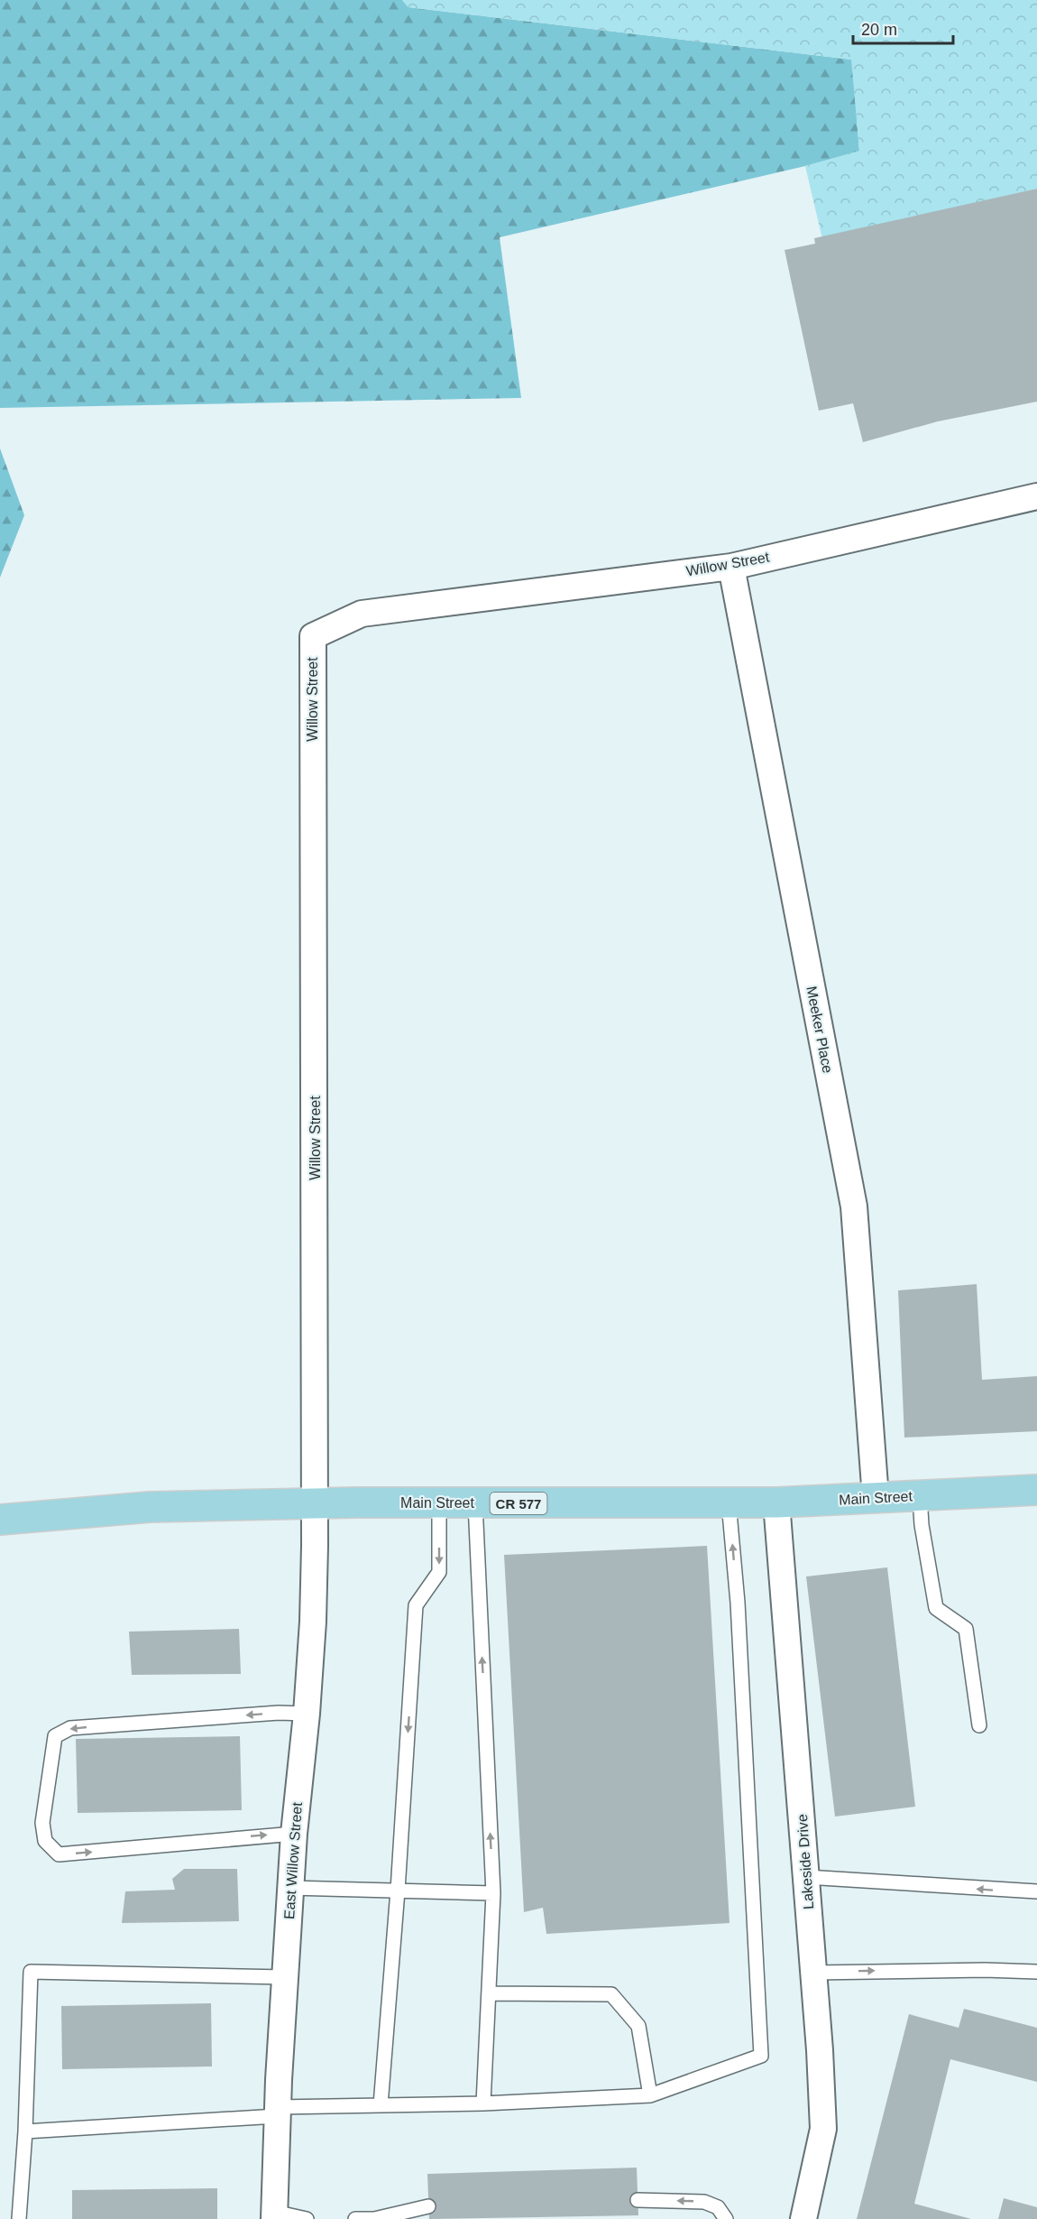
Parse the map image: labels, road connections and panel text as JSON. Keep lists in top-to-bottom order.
{
  "streets": {
    "main road": ["Main Street", "CR 577"],
    "street": [
      "Willow Street",
      "Meeker Place",
      "East Willow Street",
      "Lakeside Drive"
    ]
  },
  "crossings": [
    ["Willow Street", "Meeker Place"],
    ["Willow Street", "Main Street"],
    ["Willow Street", "East Willow Street"],
    ["Meeker Place", "Main Street"],
    ["Main Street", "East Willow Street"],
    ["Main Street", "Lakeside Drive"]
  ],
  "scale_bar": "20 m"
}
